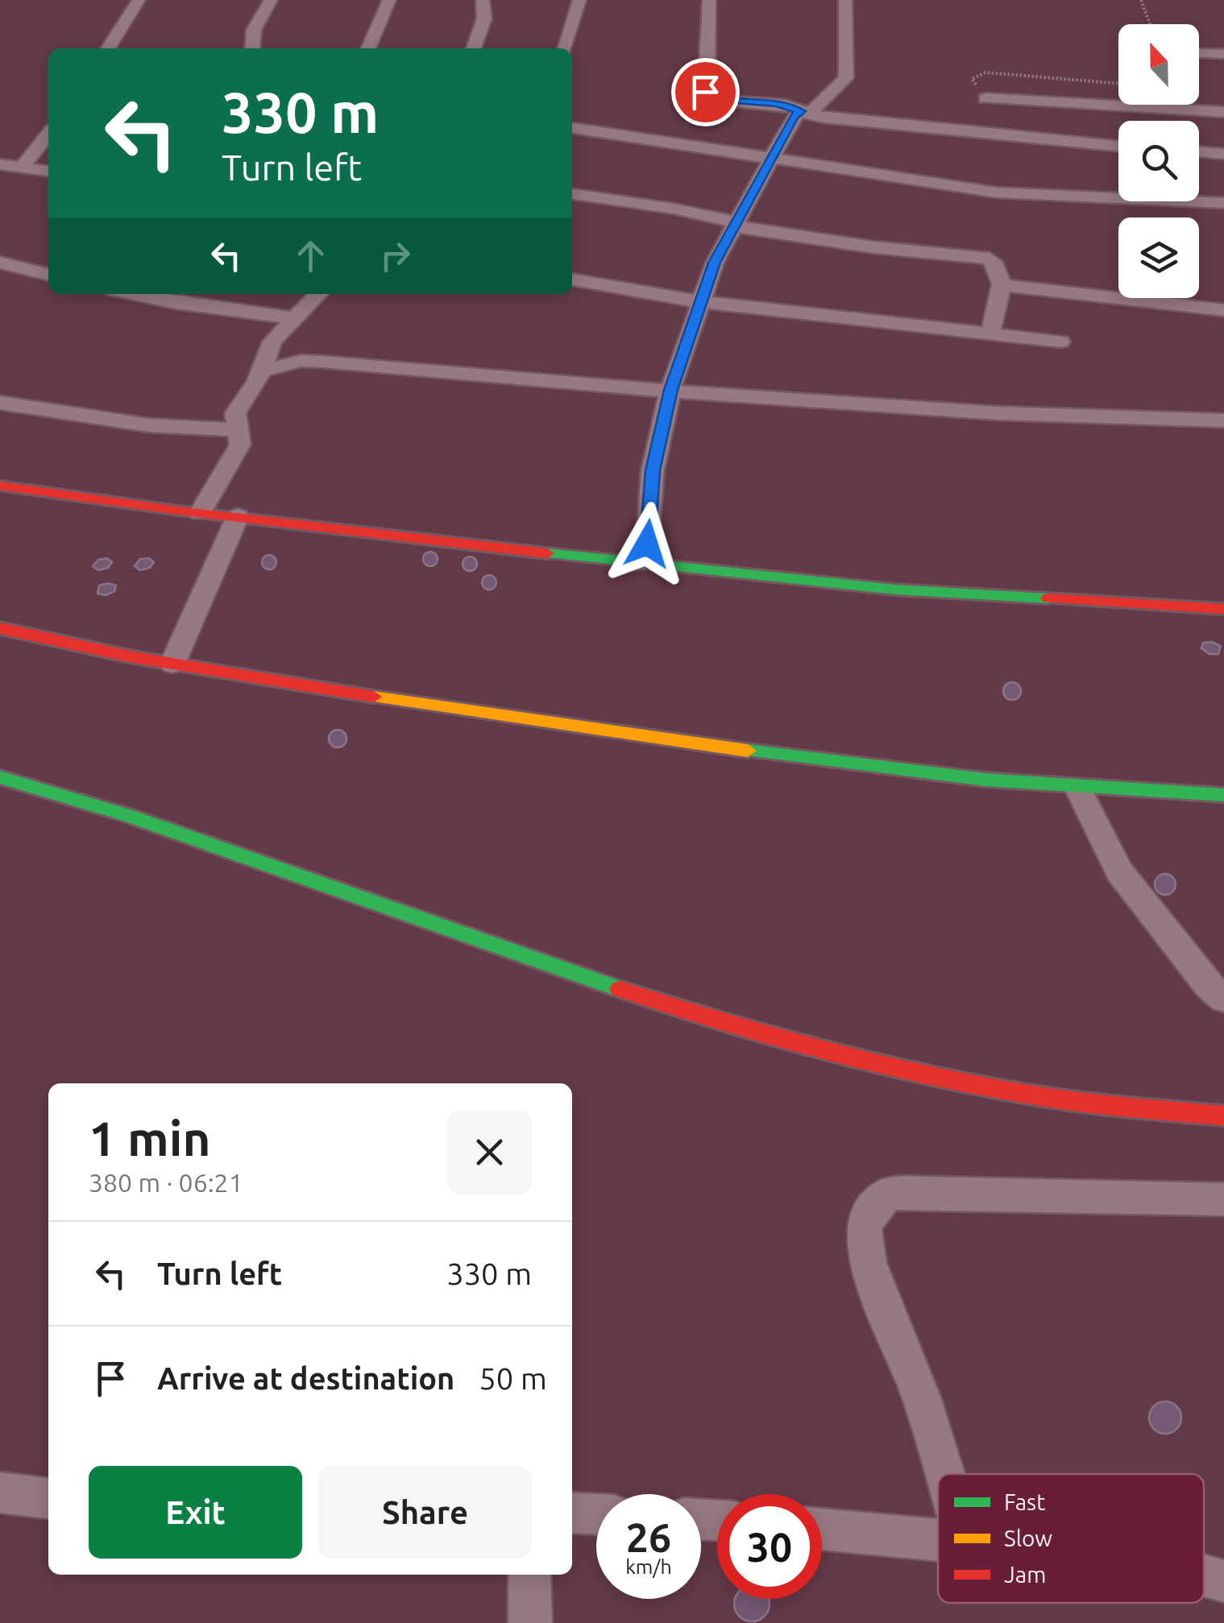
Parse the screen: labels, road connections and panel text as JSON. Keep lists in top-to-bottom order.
{
  "legend": ["Fast", "Slow", "Jam"],
  "north": "top",
  "page": {
    "turn": ["330 m", "Turn left"],
    "heading": ["1 min", "380 m · 06:21"],
    "list": [
      {
        "name": "Turn left",
        "value": "330 m"
      },
      {
        "name": "Arrive at destination",
        "value": "50 m"
      }
    ],
    "buttons": ["Exit", "Share"],
    "speed": "26 km/h",
    "limit": "30"
  }
}
